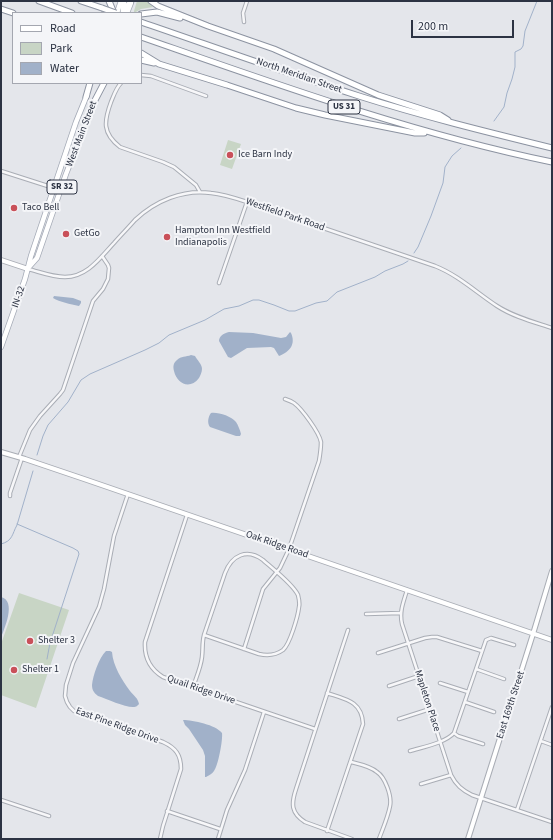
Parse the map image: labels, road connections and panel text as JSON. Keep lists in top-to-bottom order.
{
  "streets": {
    "highway": ["North Meridian Street", "US 31"],
    "main road": ["West Main Street", "SR 32", "IN-32"],
    "street": [
      "Westfield Park Road",
      "Oak Ridge Road",
      "Quail Ridge Drive",
      "Mapleton Place",
      "East 169th Street",
      "East Pine Ridge Drive"
    ]
  },
  "crossings": [
    ["West Main Street", "Westfield Park Road"],
    ["West Main Street", "IN-32"],
    ["Westfield Park Road", "IN-32"],
    ["Oak Ridge Road", "Quail Ridge Drive"],
    ["Oak Ridge Road", "East 169th Street"],
    ["Oak Ridge Road", "East Pine Ridge Drive"],
    ["Mapleton Place", "East 169th Street"]
  ],
  "places": [
    "Ice Barn Indy",
    "Taco Bell",
    "GetGo",
    "Hampton Inn Westfield Indianapolis",
    "Shelter 3",
    "Shelter 1"
  ],
  "legend": ["Road", "Park", "Water"],
  "scale_bar": "200 m"
}
